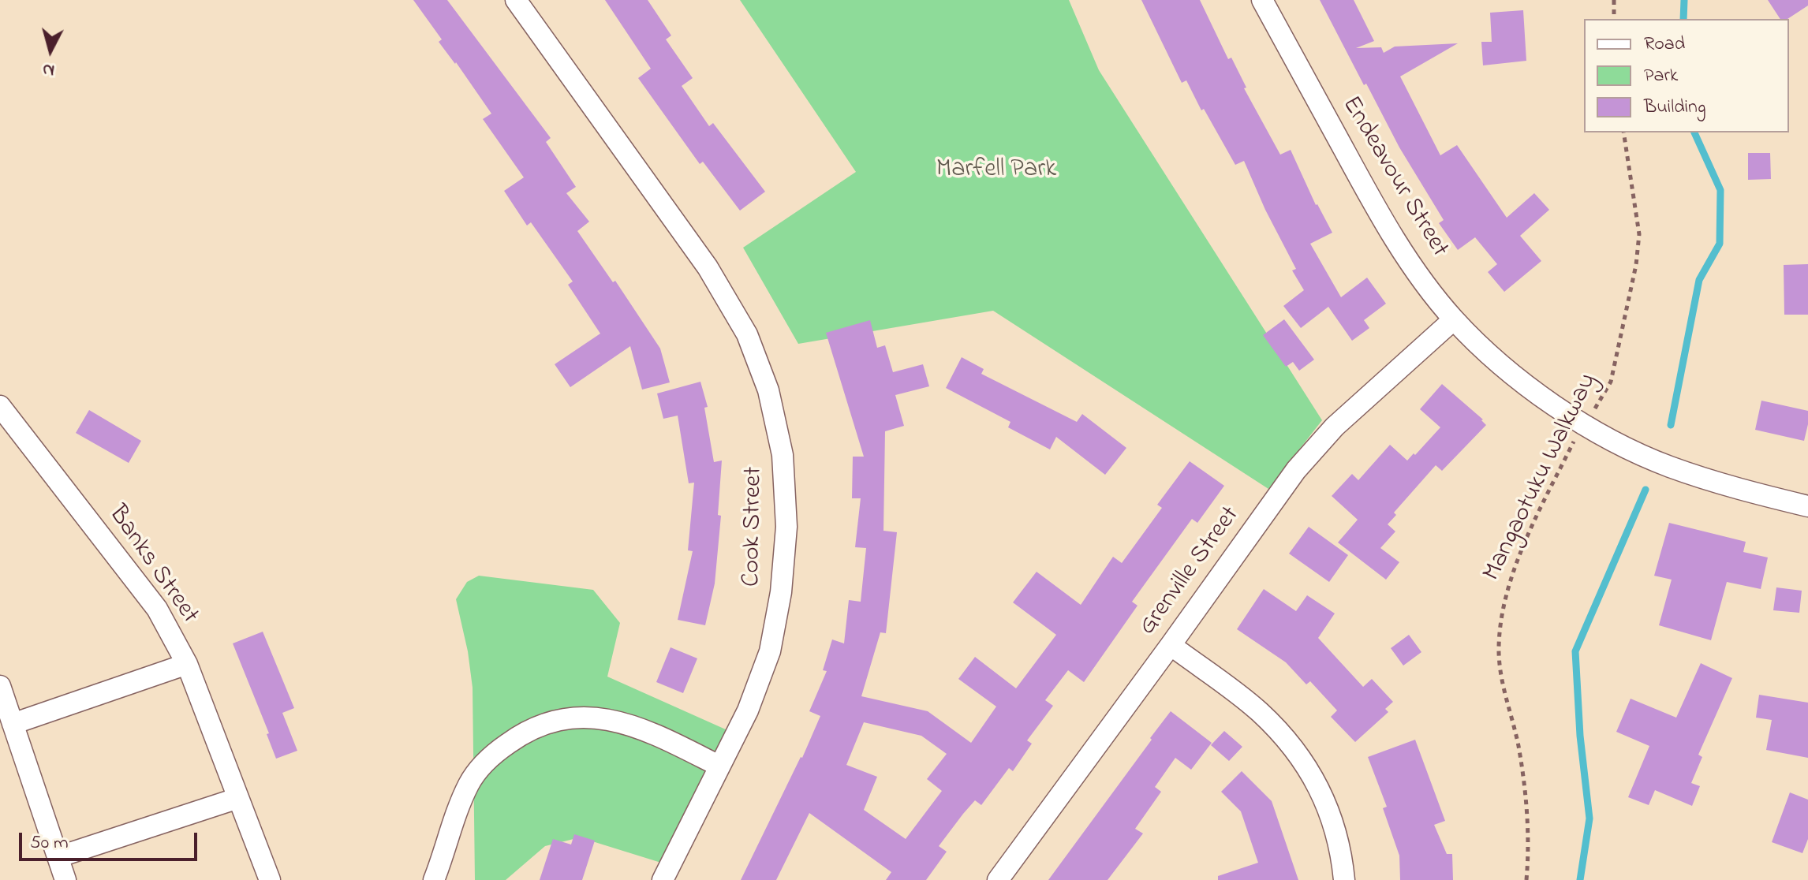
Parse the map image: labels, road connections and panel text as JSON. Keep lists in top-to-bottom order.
{
  "streets": {
    "street": [
      "Endeavour Street",
      "Cook Street",
      "Banks Street",
      "Grenville Street"
    ],
    "path": ["Mangaotuku Walkway"]
  },
  "crossings": [
    ["Endeavour Street", "Mangaotuku Walkway"],
    ["Endeavour Street", "Grenville Street"]
  ],
  "parks": ["Marfell Park"],
  "legend": ["Road", "Park", "Building"],
  "scale_bar": "50 m",
  "north": "bottom"
}
